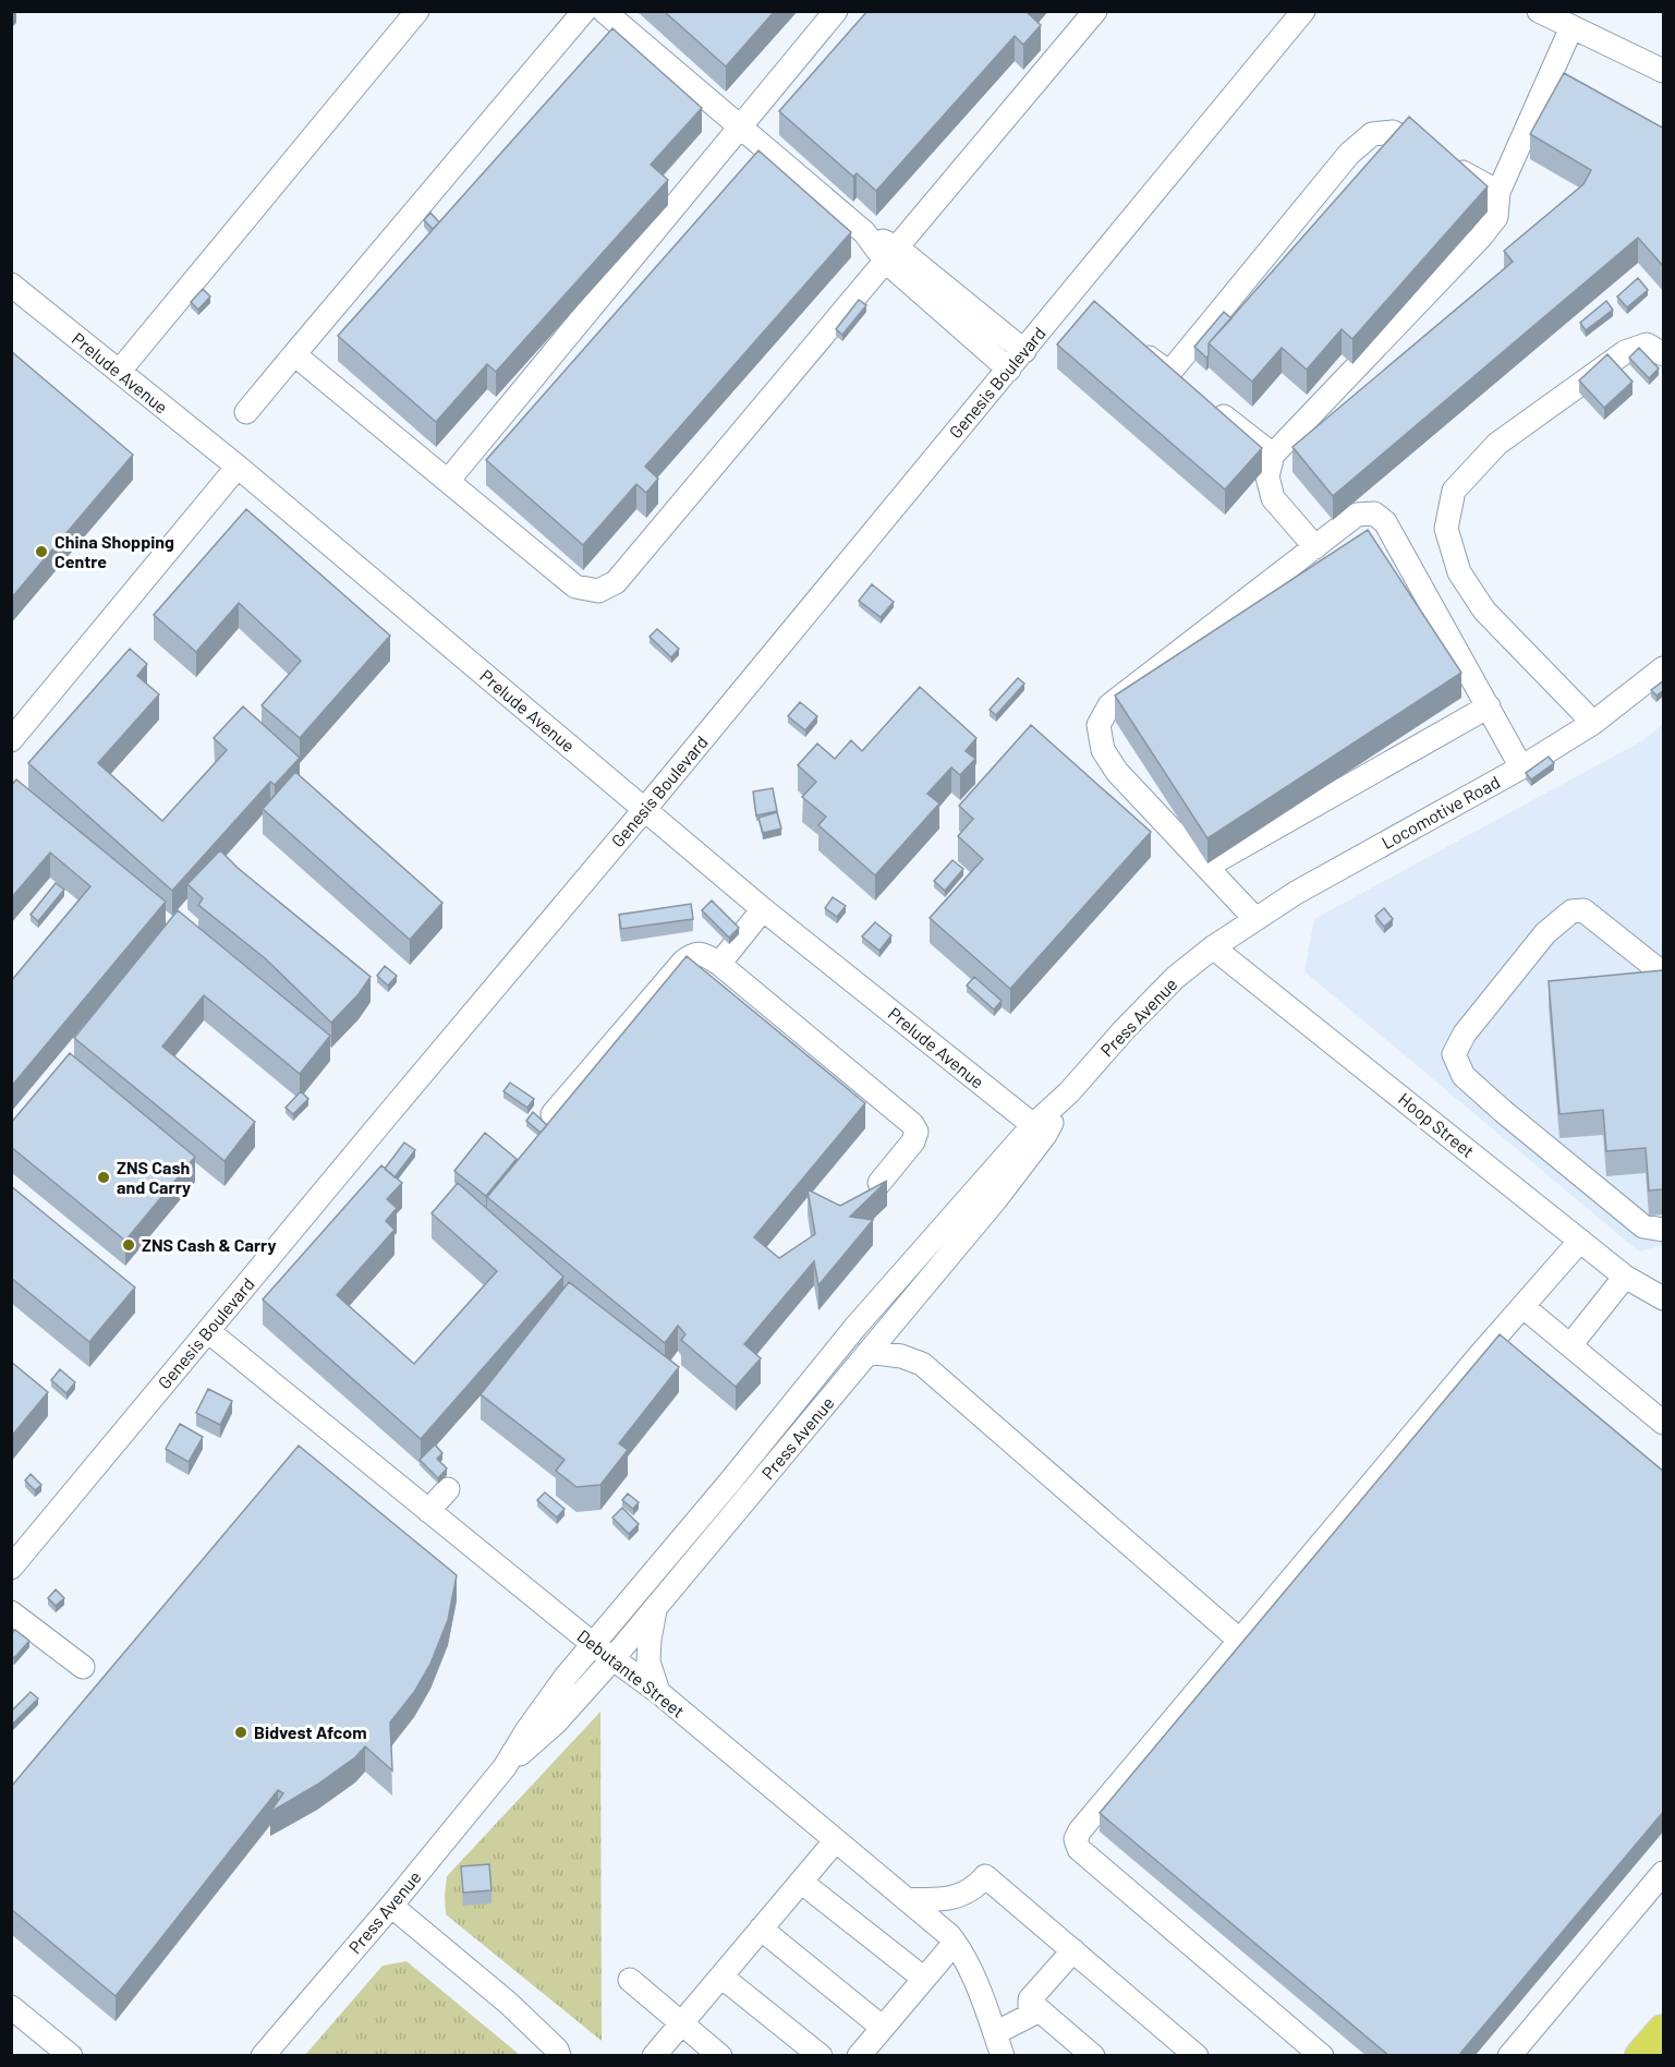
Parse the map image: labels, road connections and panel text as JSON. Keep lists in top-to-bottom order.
{
  "streets": {
    "street": [
      "Prelude Avenue",
      "Genesis Boulevard",
      "Locomotive Road",
      "Press Avenue",
      "Hoop Street",
      "Debutante Street"
    ]
  },
  "crossings": [
    ["Prelude Avenue", "Genesis Boulevard"],
    ["Prelude Avenue", "Press Avenue"],
    ["Genesis Boulevard", "Debutante Street"],
    ["Locomotive Road", "Press Avenue"],
    ["Locomotive Road", "Hoop Street"],
    ["Press Avenue", "Hoop Street"],
    ["Press Avenue", "Debutante Street"]
  ],
  "places": [
    "China Shopping Centre",
    "ZNS Cash and Carry",
    "ZNS Cash & Carry",
    "Bidvest Afcom"
  ]
}
